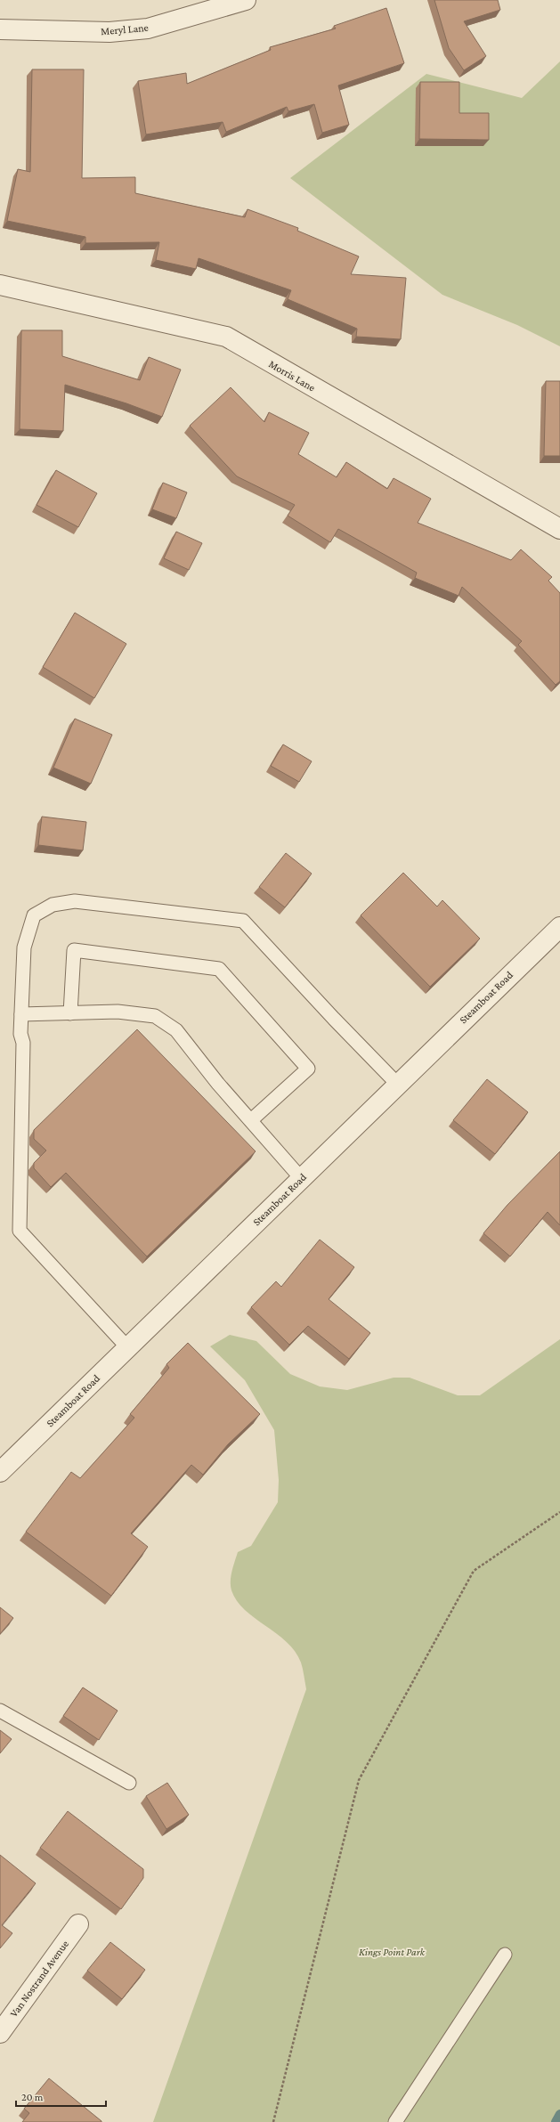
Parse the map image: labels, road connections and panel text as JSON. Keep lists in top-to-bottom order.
{
  "streets": {
    "street": [
      "Meryl Lane",
      "Morris Lane",
      "Steamboat Road",
      "Van Nostrand Avenue"
    ]
  },
  "parks": ["Kings Point Park"],
  "scale_bar": "20 m"
}
